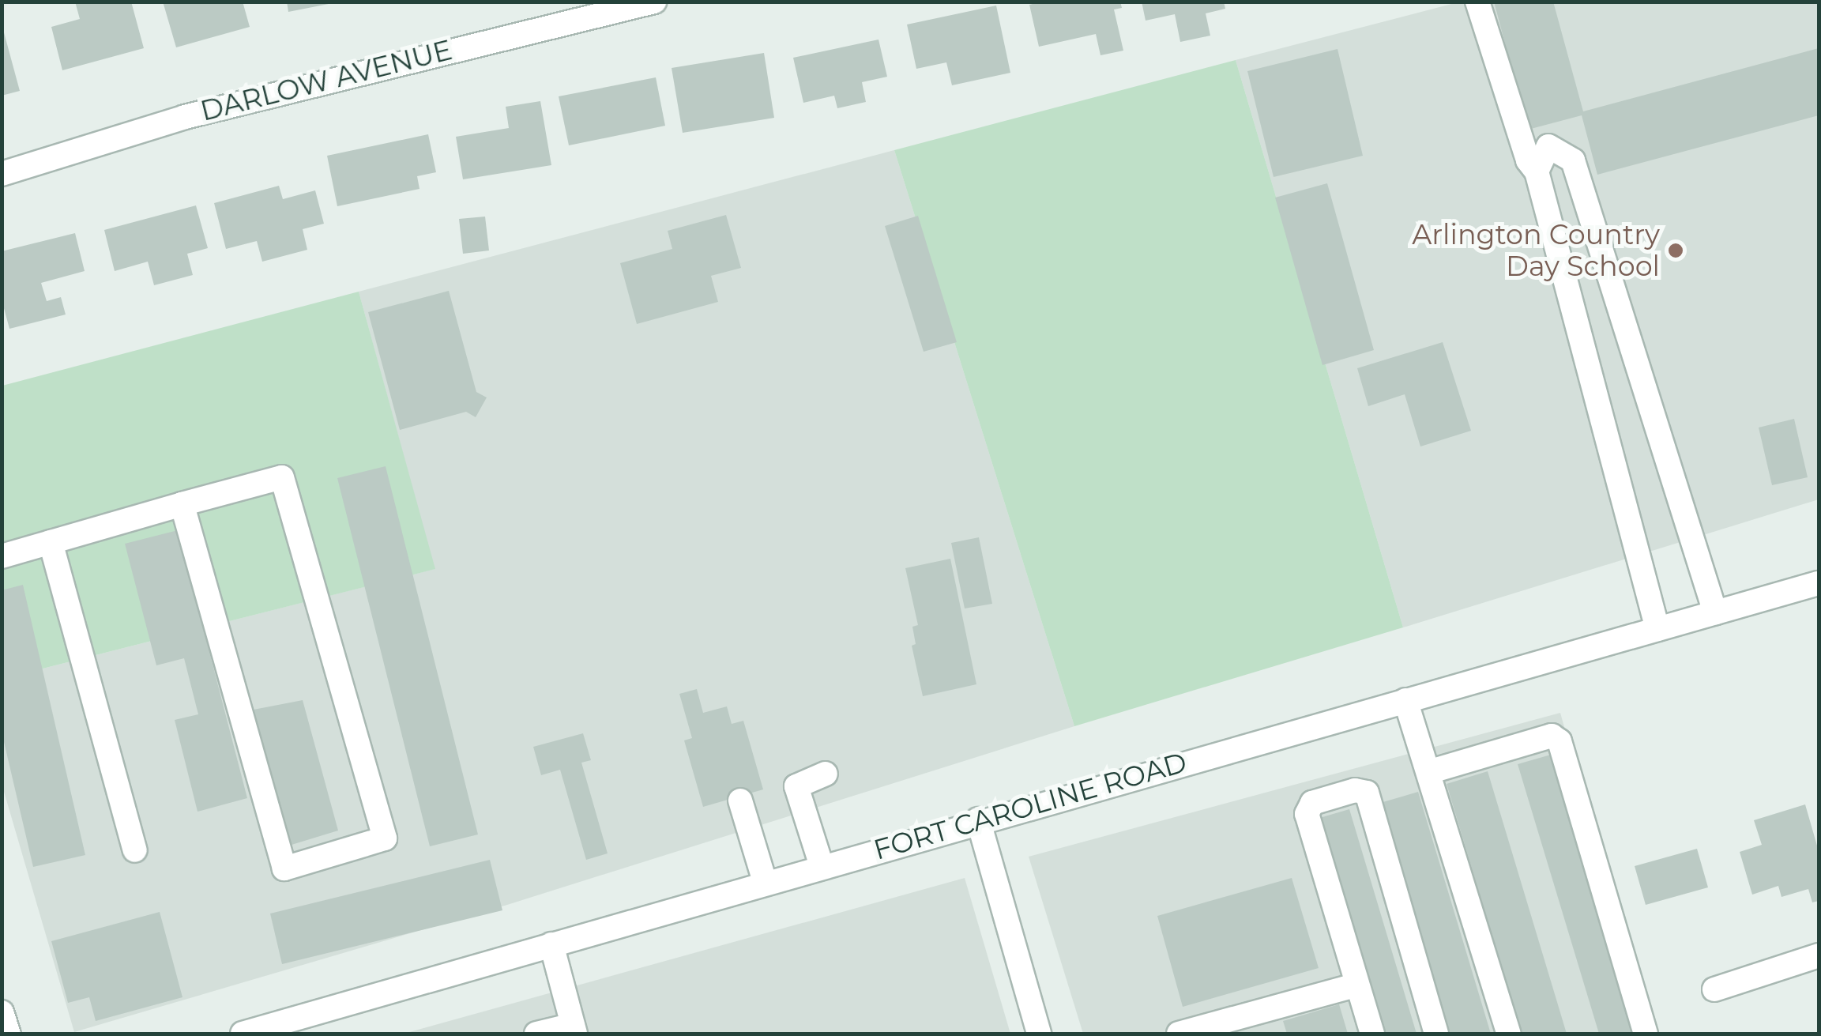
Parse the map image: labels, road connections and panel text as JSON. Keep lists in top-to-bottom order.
{
  "streets": {
    "street": ["DARLOW AVENUE", "FORT CAROLINE ROAD"]
  },
  "places": ["Arlington Country Day School"]
}
